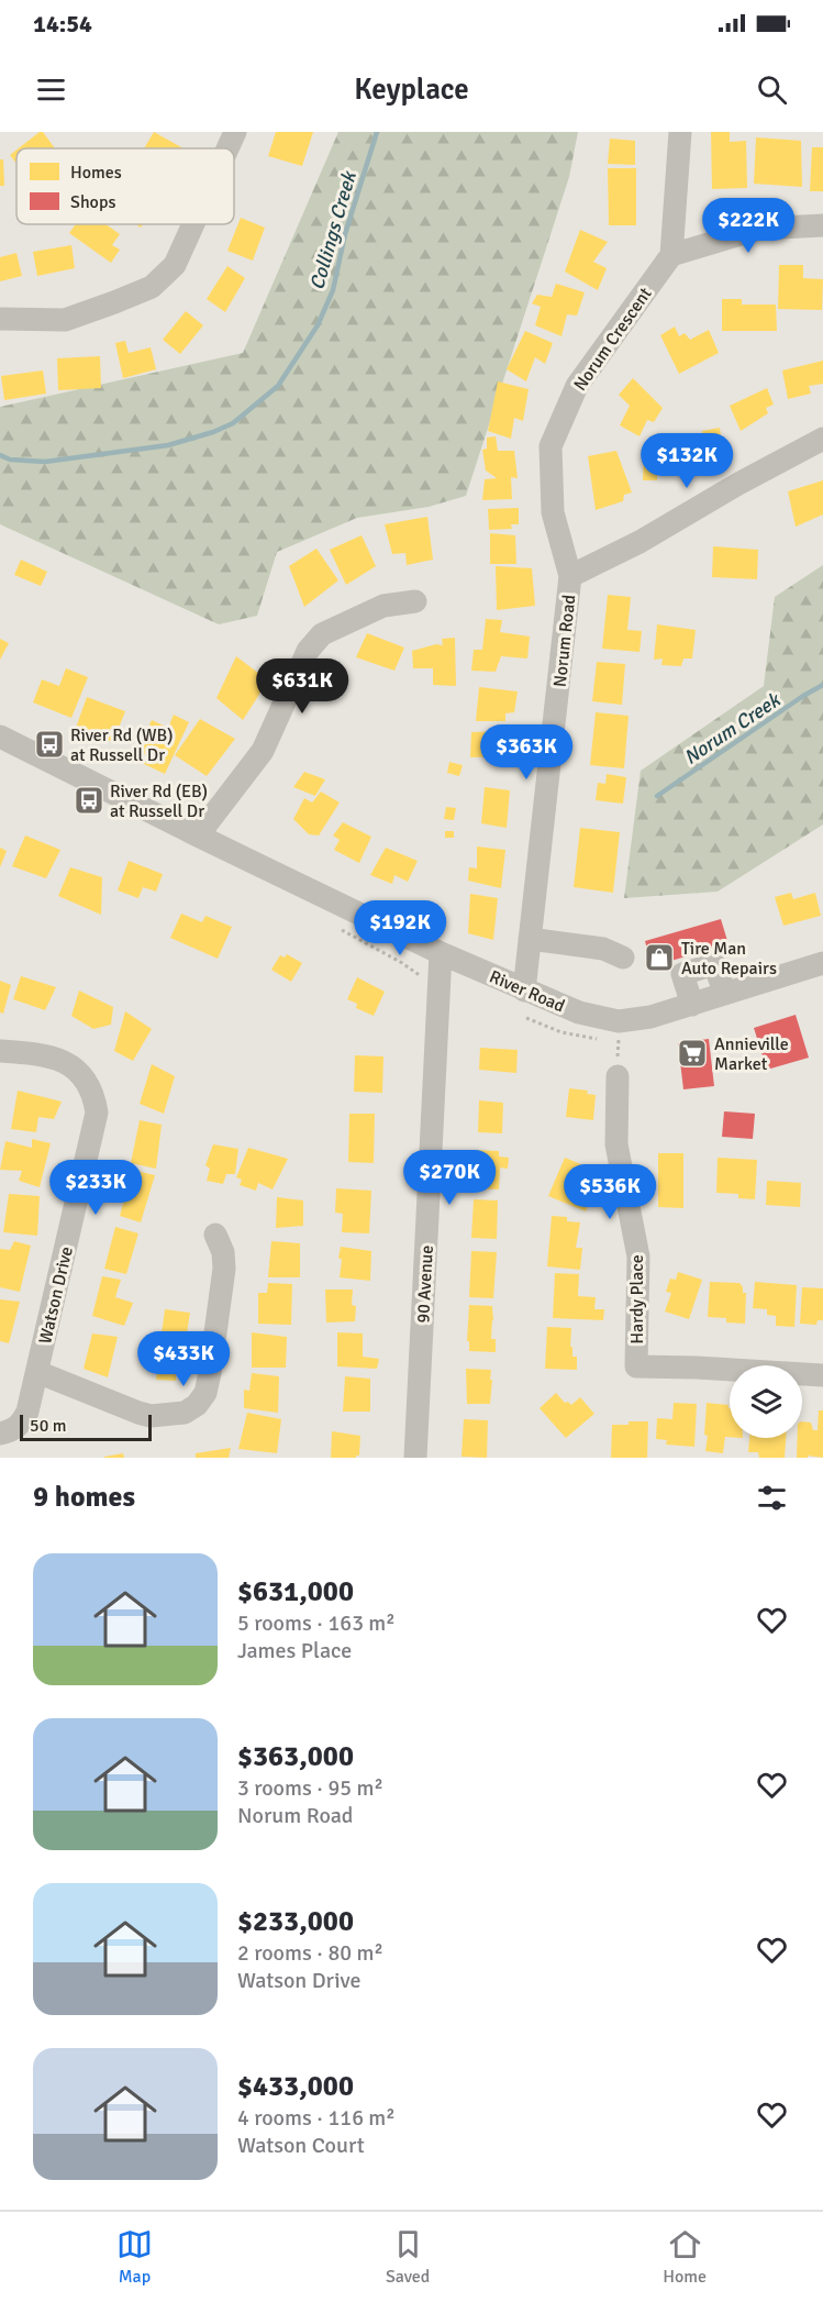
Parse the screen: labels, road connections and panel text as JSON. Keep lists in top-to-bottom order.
{
  "streets": {
    "street": [
      "Norum Crescent",
      "Norum Road",
      "River Road",
      "90 Avenue",
      "Watson Drive",
      "Hardy Place"
    ]
  },
  "crossings": [
    ["Norum Crescent", "Norum Road"],
    ["Norum Road", "River Road"],
    ["River Road", "90 Avenue"]
  ],
  "water": ["Collings Creek", "Norum Creek"],
  "places": {
    "bus stop": ["River Rd (WB) at Russell Dr", "River Rd (EB) at Russell Dr"],
    "shop": ["Tire Man Auto Repairs"],
    "supermarket": ["Annieville Market"]
  },
  "legend": ["Homes", "Shops"],
  "scale_bar": "50 m",
  "page": {
    "status": "14:54",
    "header": "Keyplace",
    "price": [
      "$222K",
      "$132K",
      "$631K",
      "$363K",
      "$192K",
      "$270K",
      "$233K",
      "$536K",
      "$433K"
    ],
    "scale": "50 m",
    "heading": "9 homes",
    "list": [
      {
        "name": "$631,000",
        "note": "5 rooms · 163 m² · James Place"
      },
      {
        "name": "$363,000",
        "note": "3 rooms · 95 m² · Norum Road"
      },
      {
        "name": "$233,000",
        "note": "2 rooms · 80 m² · Watson Drive"
      },
      {
        "name": "$433,000",
        "note": "4 rooms · 116 m² · Watson Court"
      }
    ],
    "tabs": ["Map", "Saved", "Home"]
  }
}
